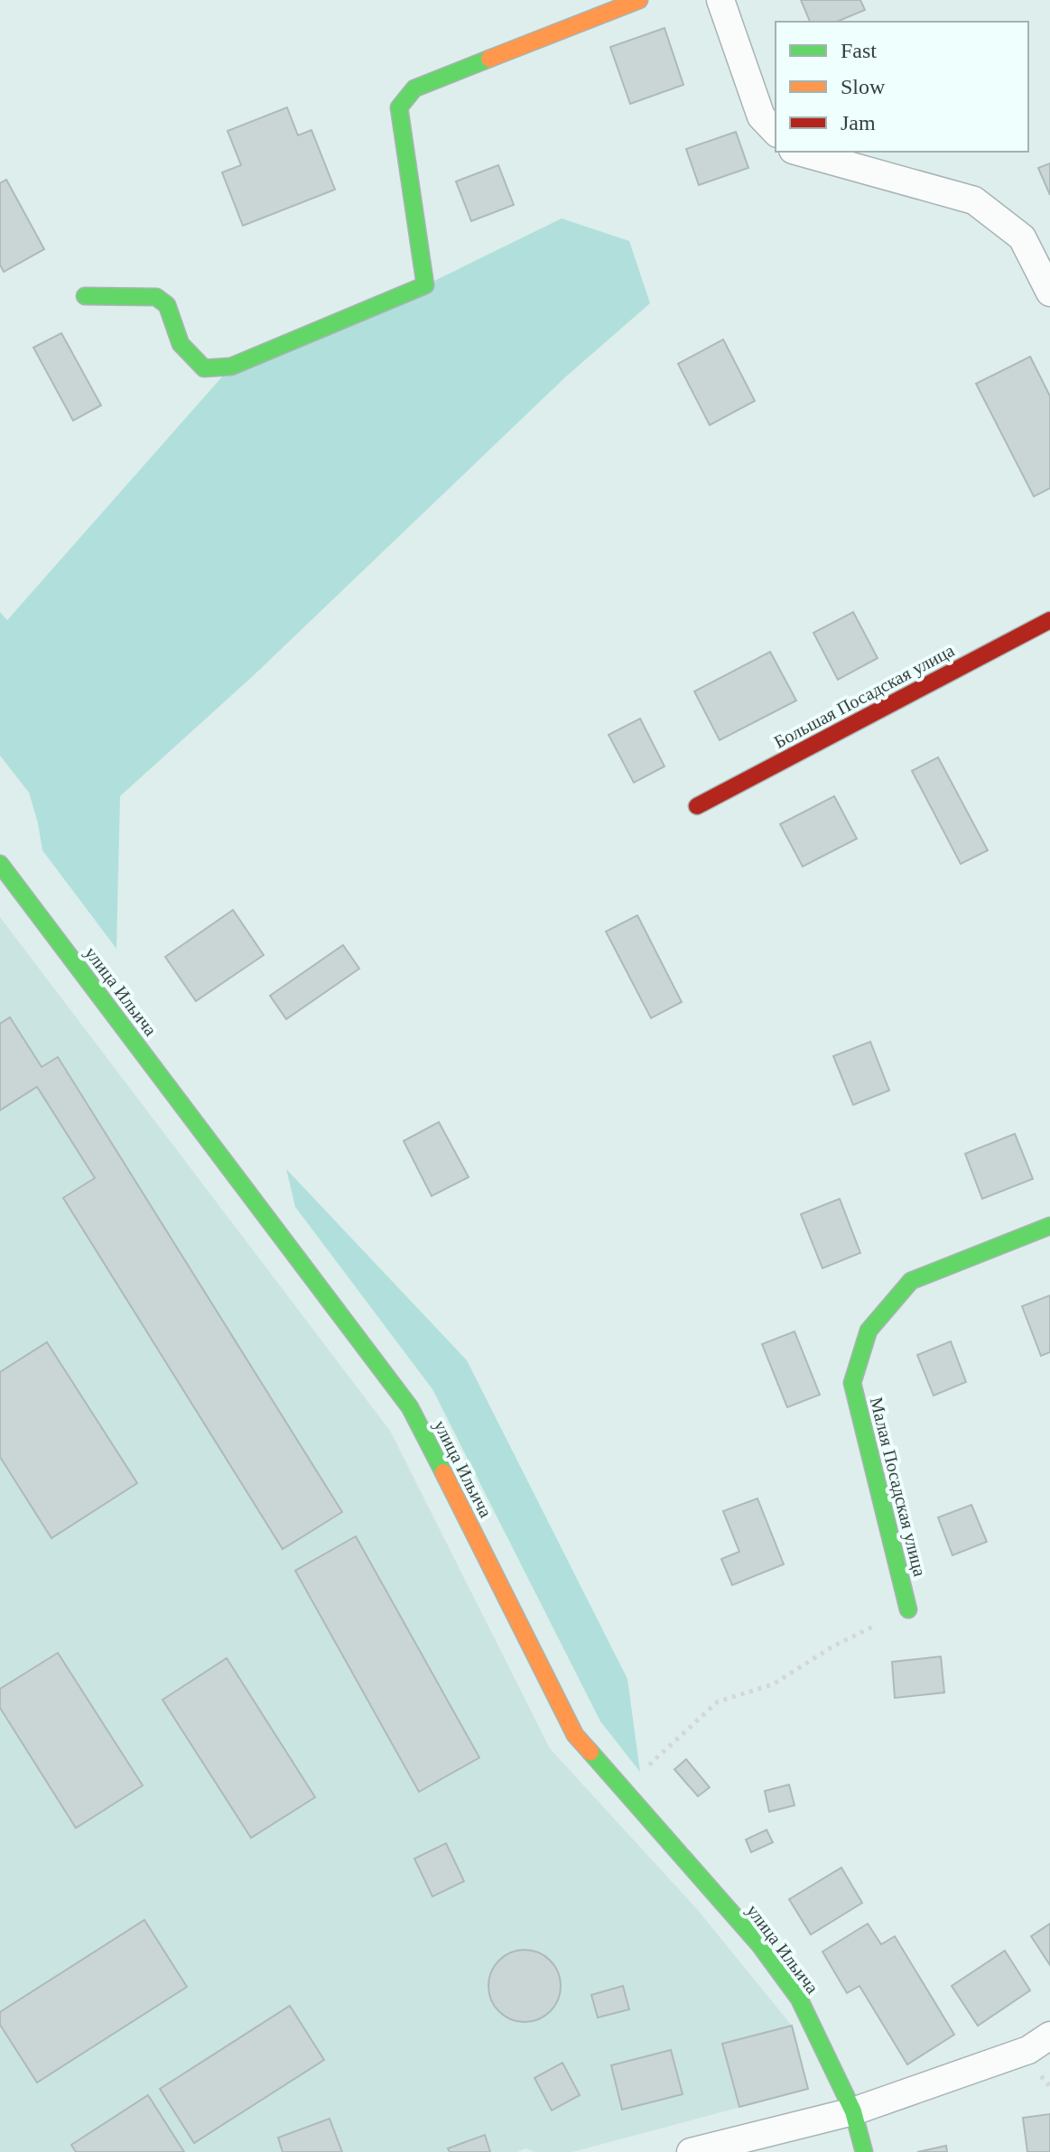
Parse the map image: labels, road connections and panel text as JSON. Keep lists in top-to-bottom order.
{
  "streets": {
    "street": ["Большая Посадская улица", "улица Ильича", "Малая Посадская улица"]
  },
  "legend": ["Fast", "Slow", "Jam"]
}
